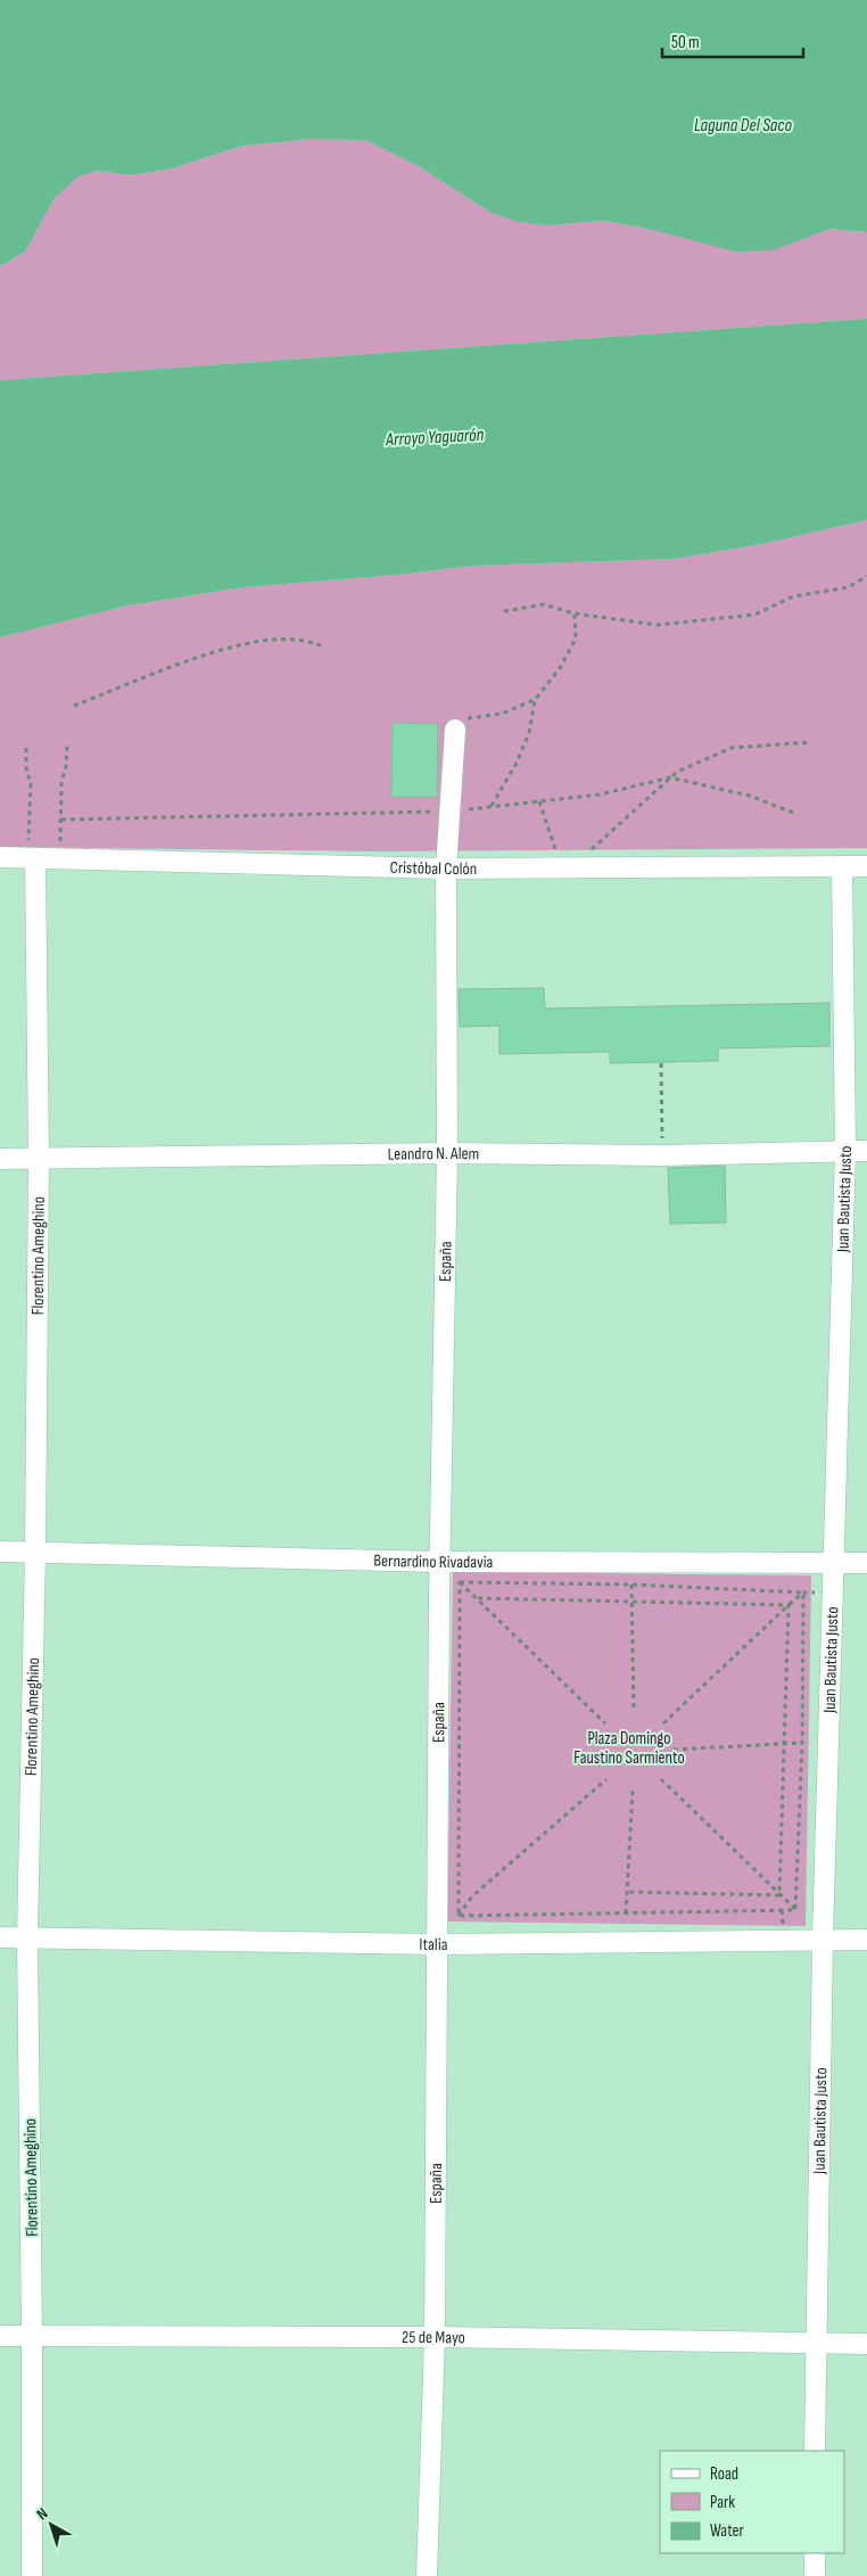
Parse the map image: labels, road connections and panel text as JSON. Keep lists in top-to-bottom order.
{
  "streets": {
    "street": [
      "Cristóbal Colón",
      "Leandro N. Alem",
      "Juan Bautista Justo",
      "Florentino Ameghino",
      "España",
      "Bernardino Rivadavia",
      "Italia",
      "25 de Mayo"
    ]
  },
  "crossings": [
    ["Cristóbal Colón", "Juan Bautista Justo"],
    ["Cristóbal Colón", "Florentino Ameghino"],
    ["Cristóbal Colón", "España"],
    ["Leandro N. Alem", "Juan Bautista Justo"],
    ["Leandro N. Alem", "Florentino Ameghino"],
    ["Leandro N. Alem", "España"],
    ["Juan Bautista Justo", "Bernardino Rivadavia"],
    ["Juan Bautista Justo", "Italia"],
    ["Juan Bautista Justo", "25 de Mayo"],
    ["Florentino Ameghino", "Bernardino Rivadavia"],
    ["Florentino Ameghino", "Italia"],
    ["Florentino Ameghino", "25 de Mayo"],
    ["España", "Bernardino Rivadavia"],
    ["España", "Italia"],
    ["España", "25 de Mayo"]
  ],
  "water": ["Laguna Del Saco", "Arroyo Yaguarón"],
  "parks": ["Plaza Domingo Faustino Sarmiento"],
  "legend": ["Road", "Park", "Water"],
  "scale_bar": "50 m",
  "north": "top left"
}
